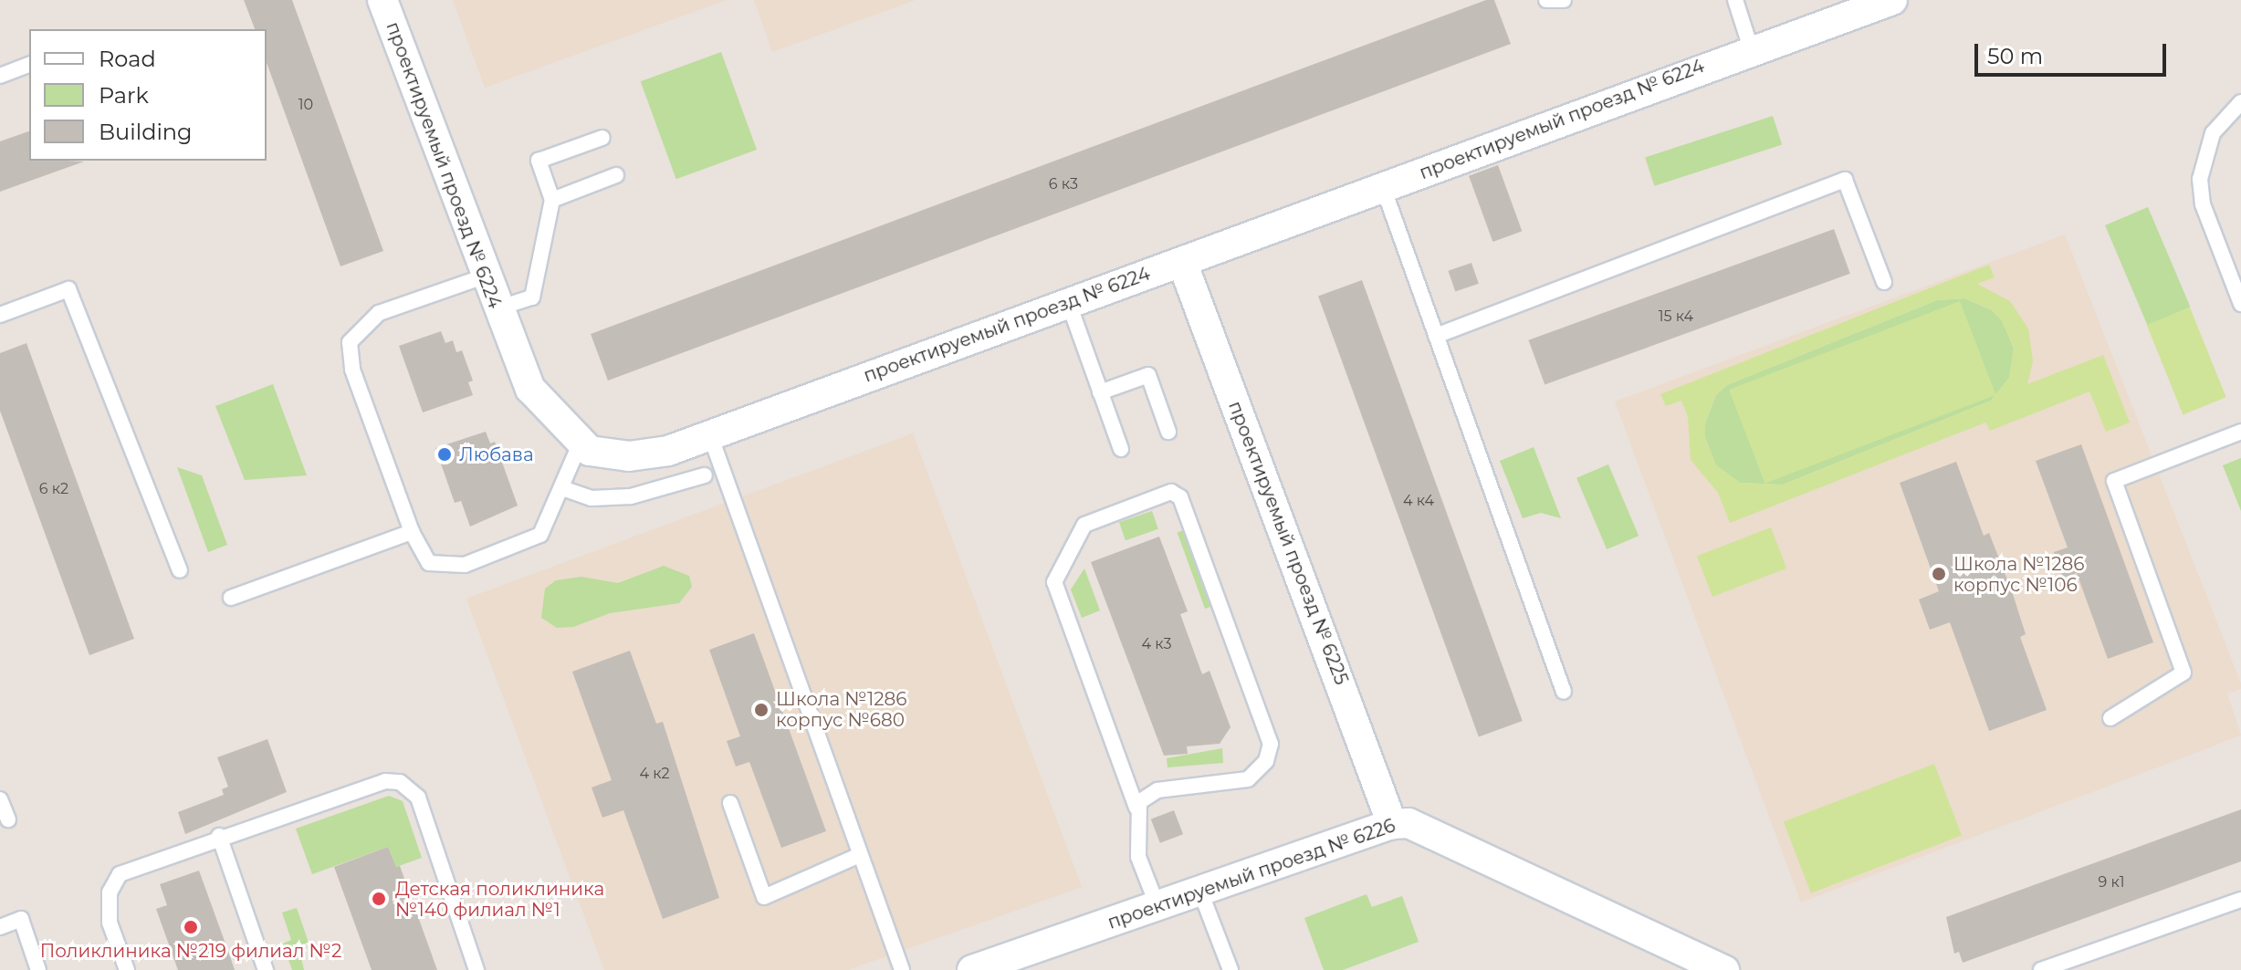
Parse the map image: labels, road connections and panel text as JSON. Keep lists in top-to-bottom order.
{
  "streets": {
    "street": ["проектируемый проезд № 6224", "проектируемый проезд № 6225", "проектируемый проезд № 6226"]
  },
  "crossings": [
    ["проектируемый проезд № 6224", "проектируемый проезд № 6225"],
    ["проектируемый проезд № 6225", "проектируемый проезд № 6226"]
  ],
  "places": [
    "Любава",
    "Школа №1286 корпус №106",
    "Школа №1286 корпус №680",
    "Детская поликлиника №140 филиал №1",
    "Поликлиника №219 филиал №2"
  ],
  "house_numbers": [
    "10",
    "6 к3",
    "15 к4",
    "6 к2",
    "4 к4",
    "4 к3",
    "4 к2",
    "9 к1"
  ],
  "legend": ["Road", "Park", "Building"],
  "scale_bar": "50 m"
}
